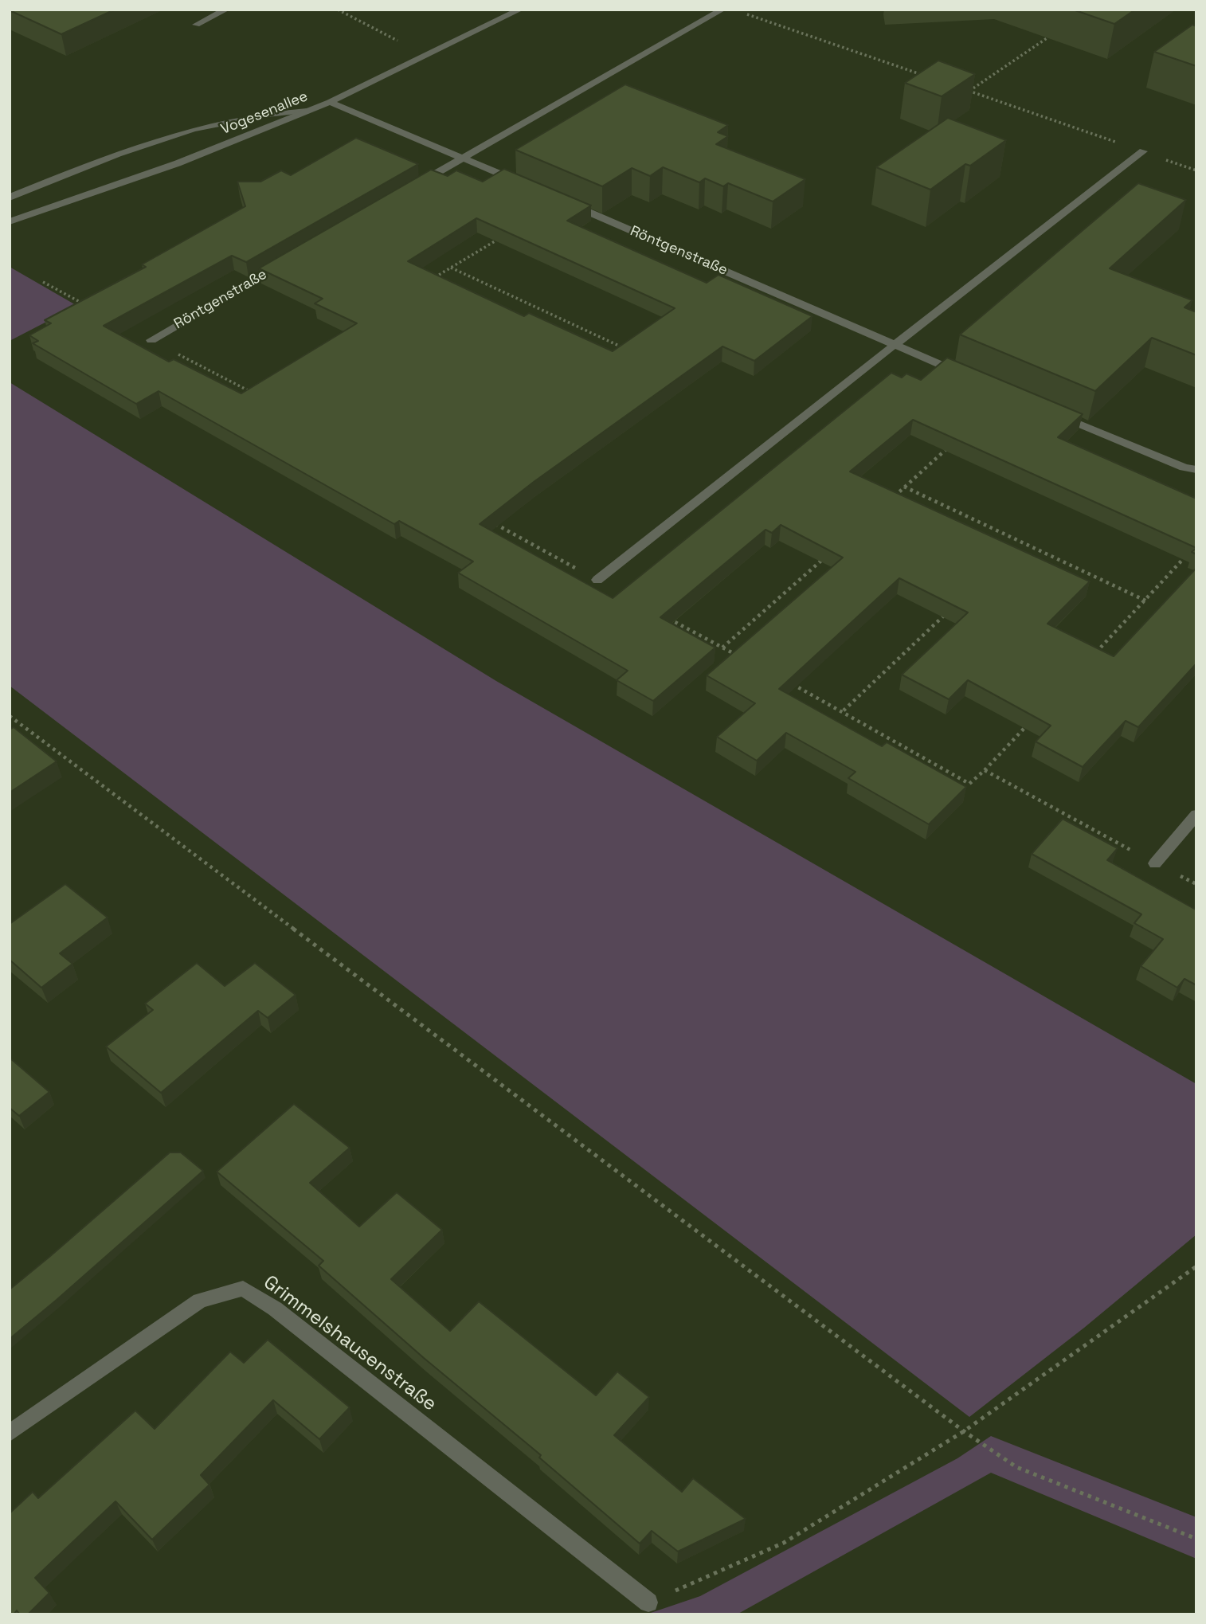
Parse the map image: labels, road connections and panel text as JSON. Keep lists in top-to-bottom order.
{
  "streets": {
    "street": ["Vogesenallee", "Röntgenstraße", "Grimmelshausenstraße"]
  }
}
